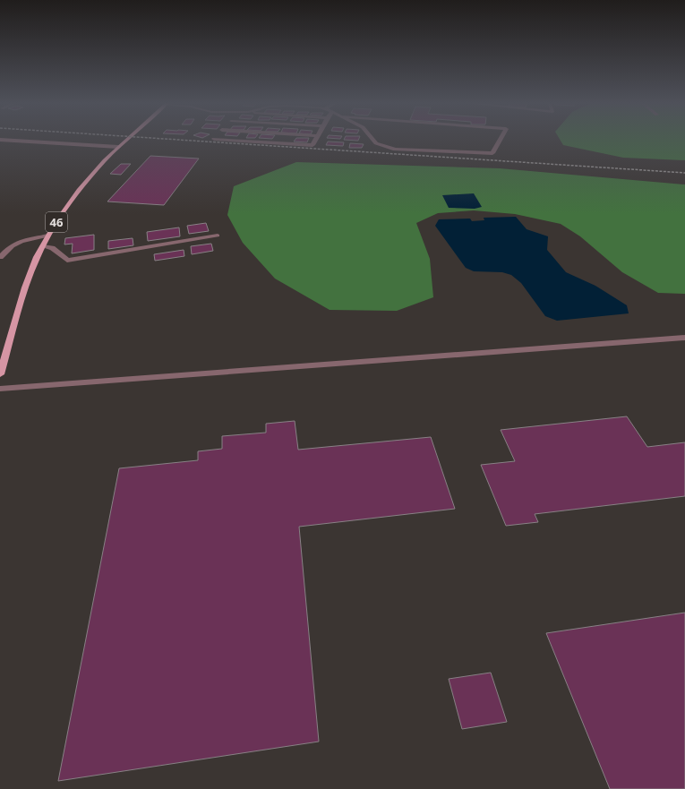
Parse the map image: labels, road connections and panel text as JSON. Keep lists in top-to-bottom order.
{
  "streets": {
    "main road": ["46"]
  }
}
